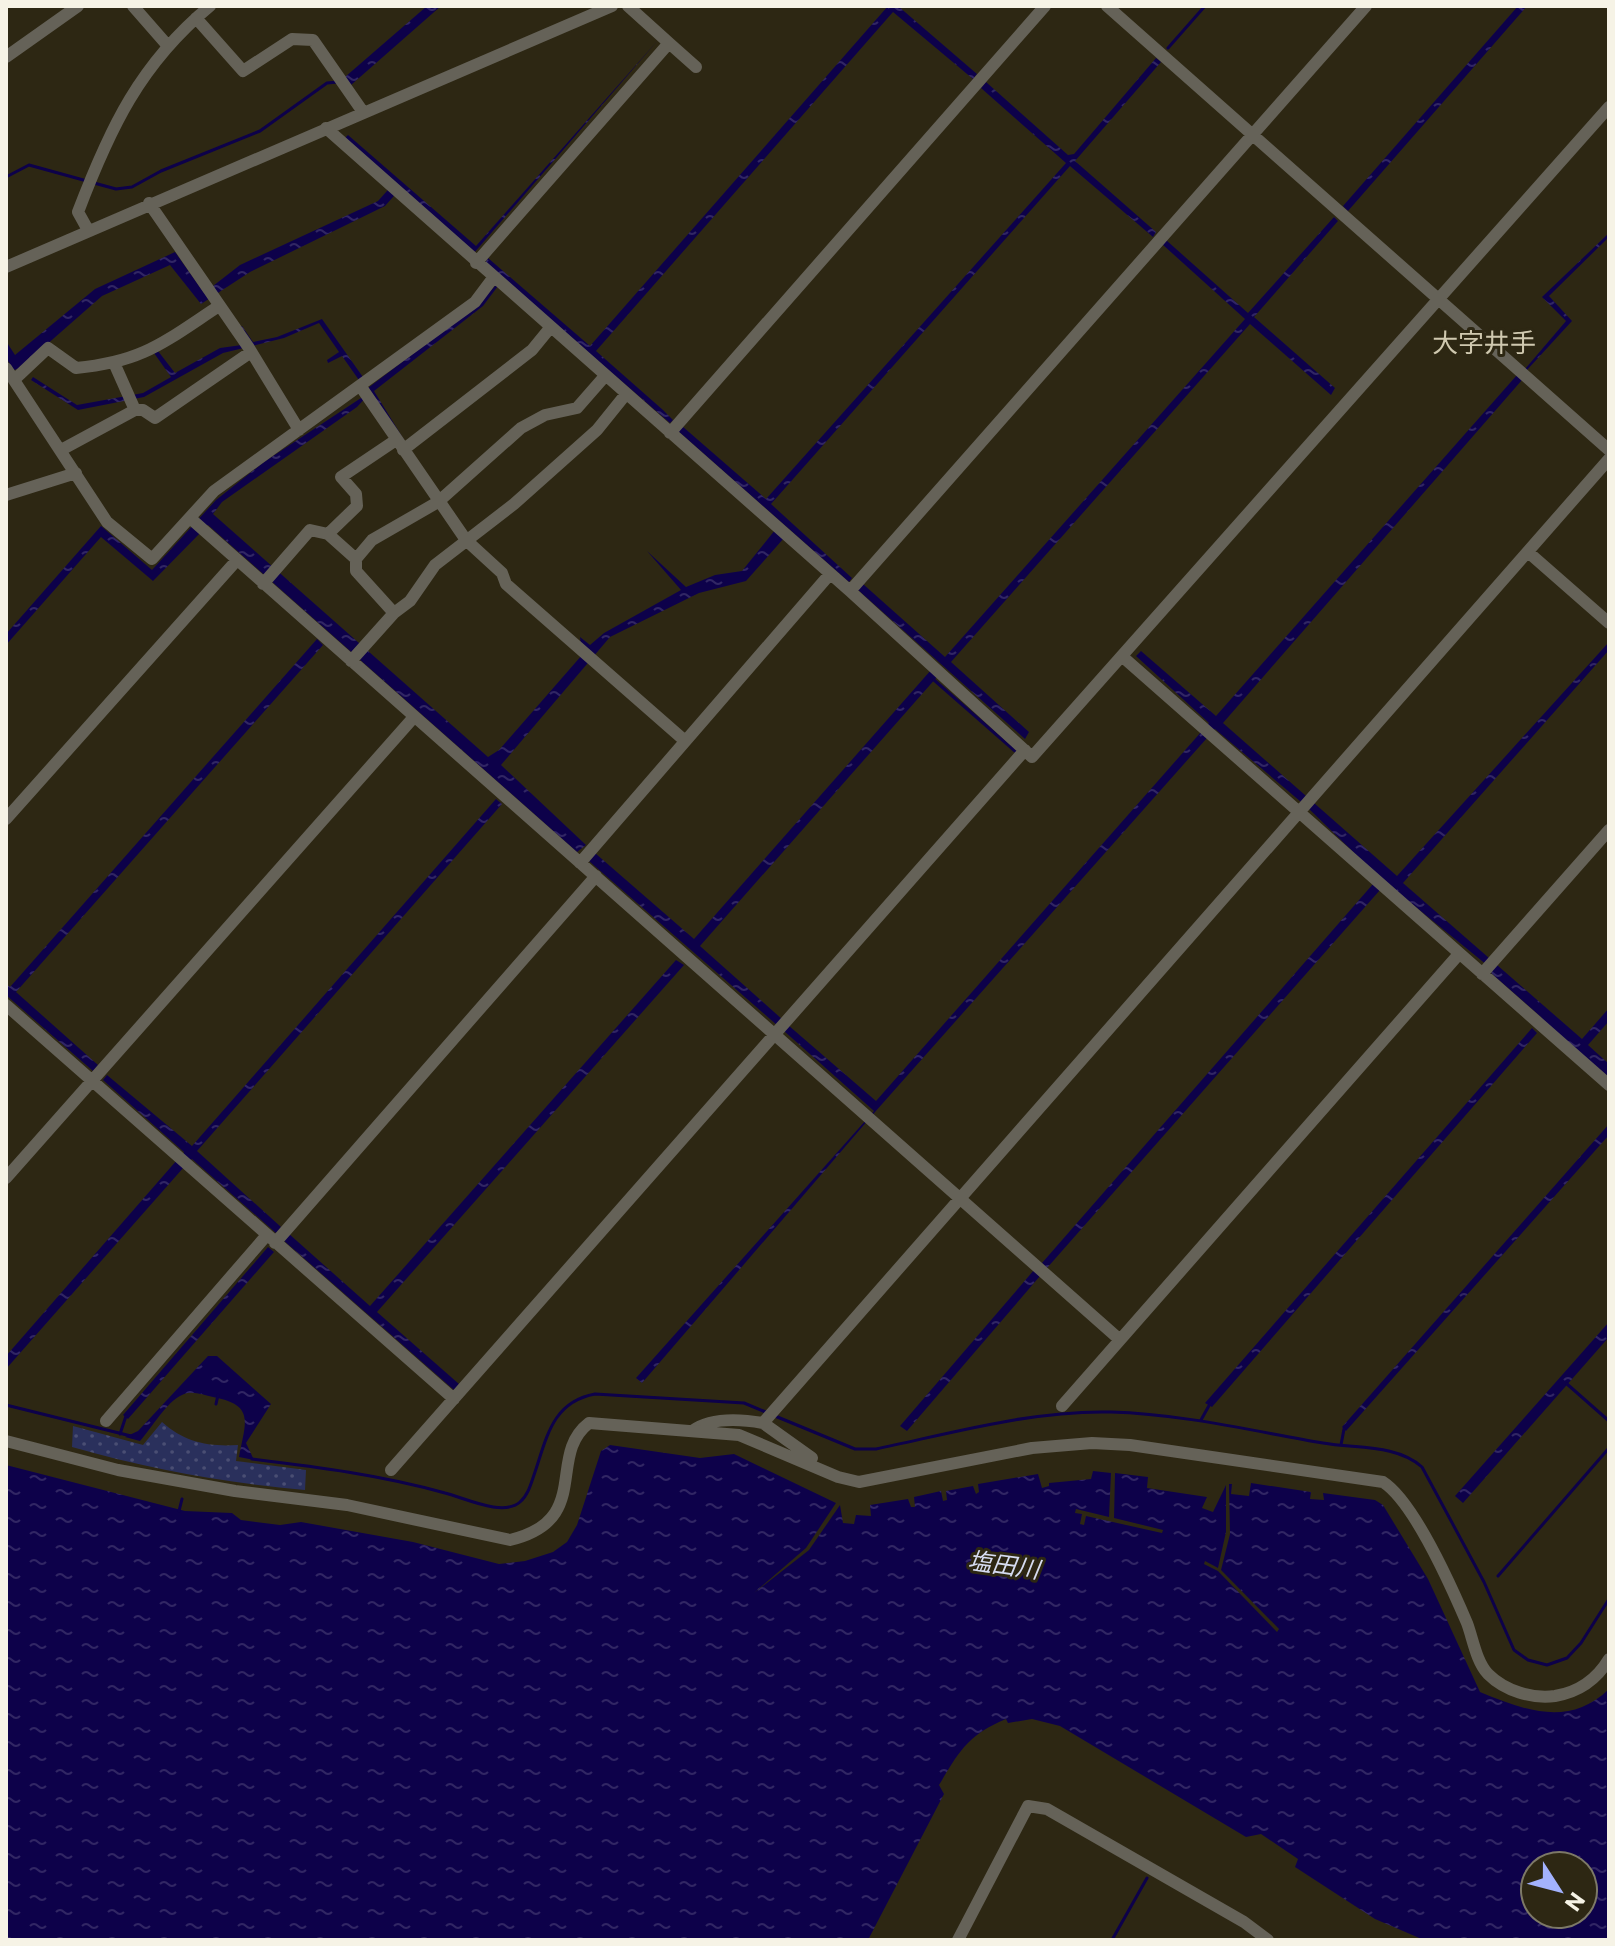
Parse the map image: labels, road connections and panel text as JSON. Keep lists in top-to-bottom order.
{
  "districts": ["大字井手"],
  "water": ["塩田川"],
  "north": "bottom right"
}
